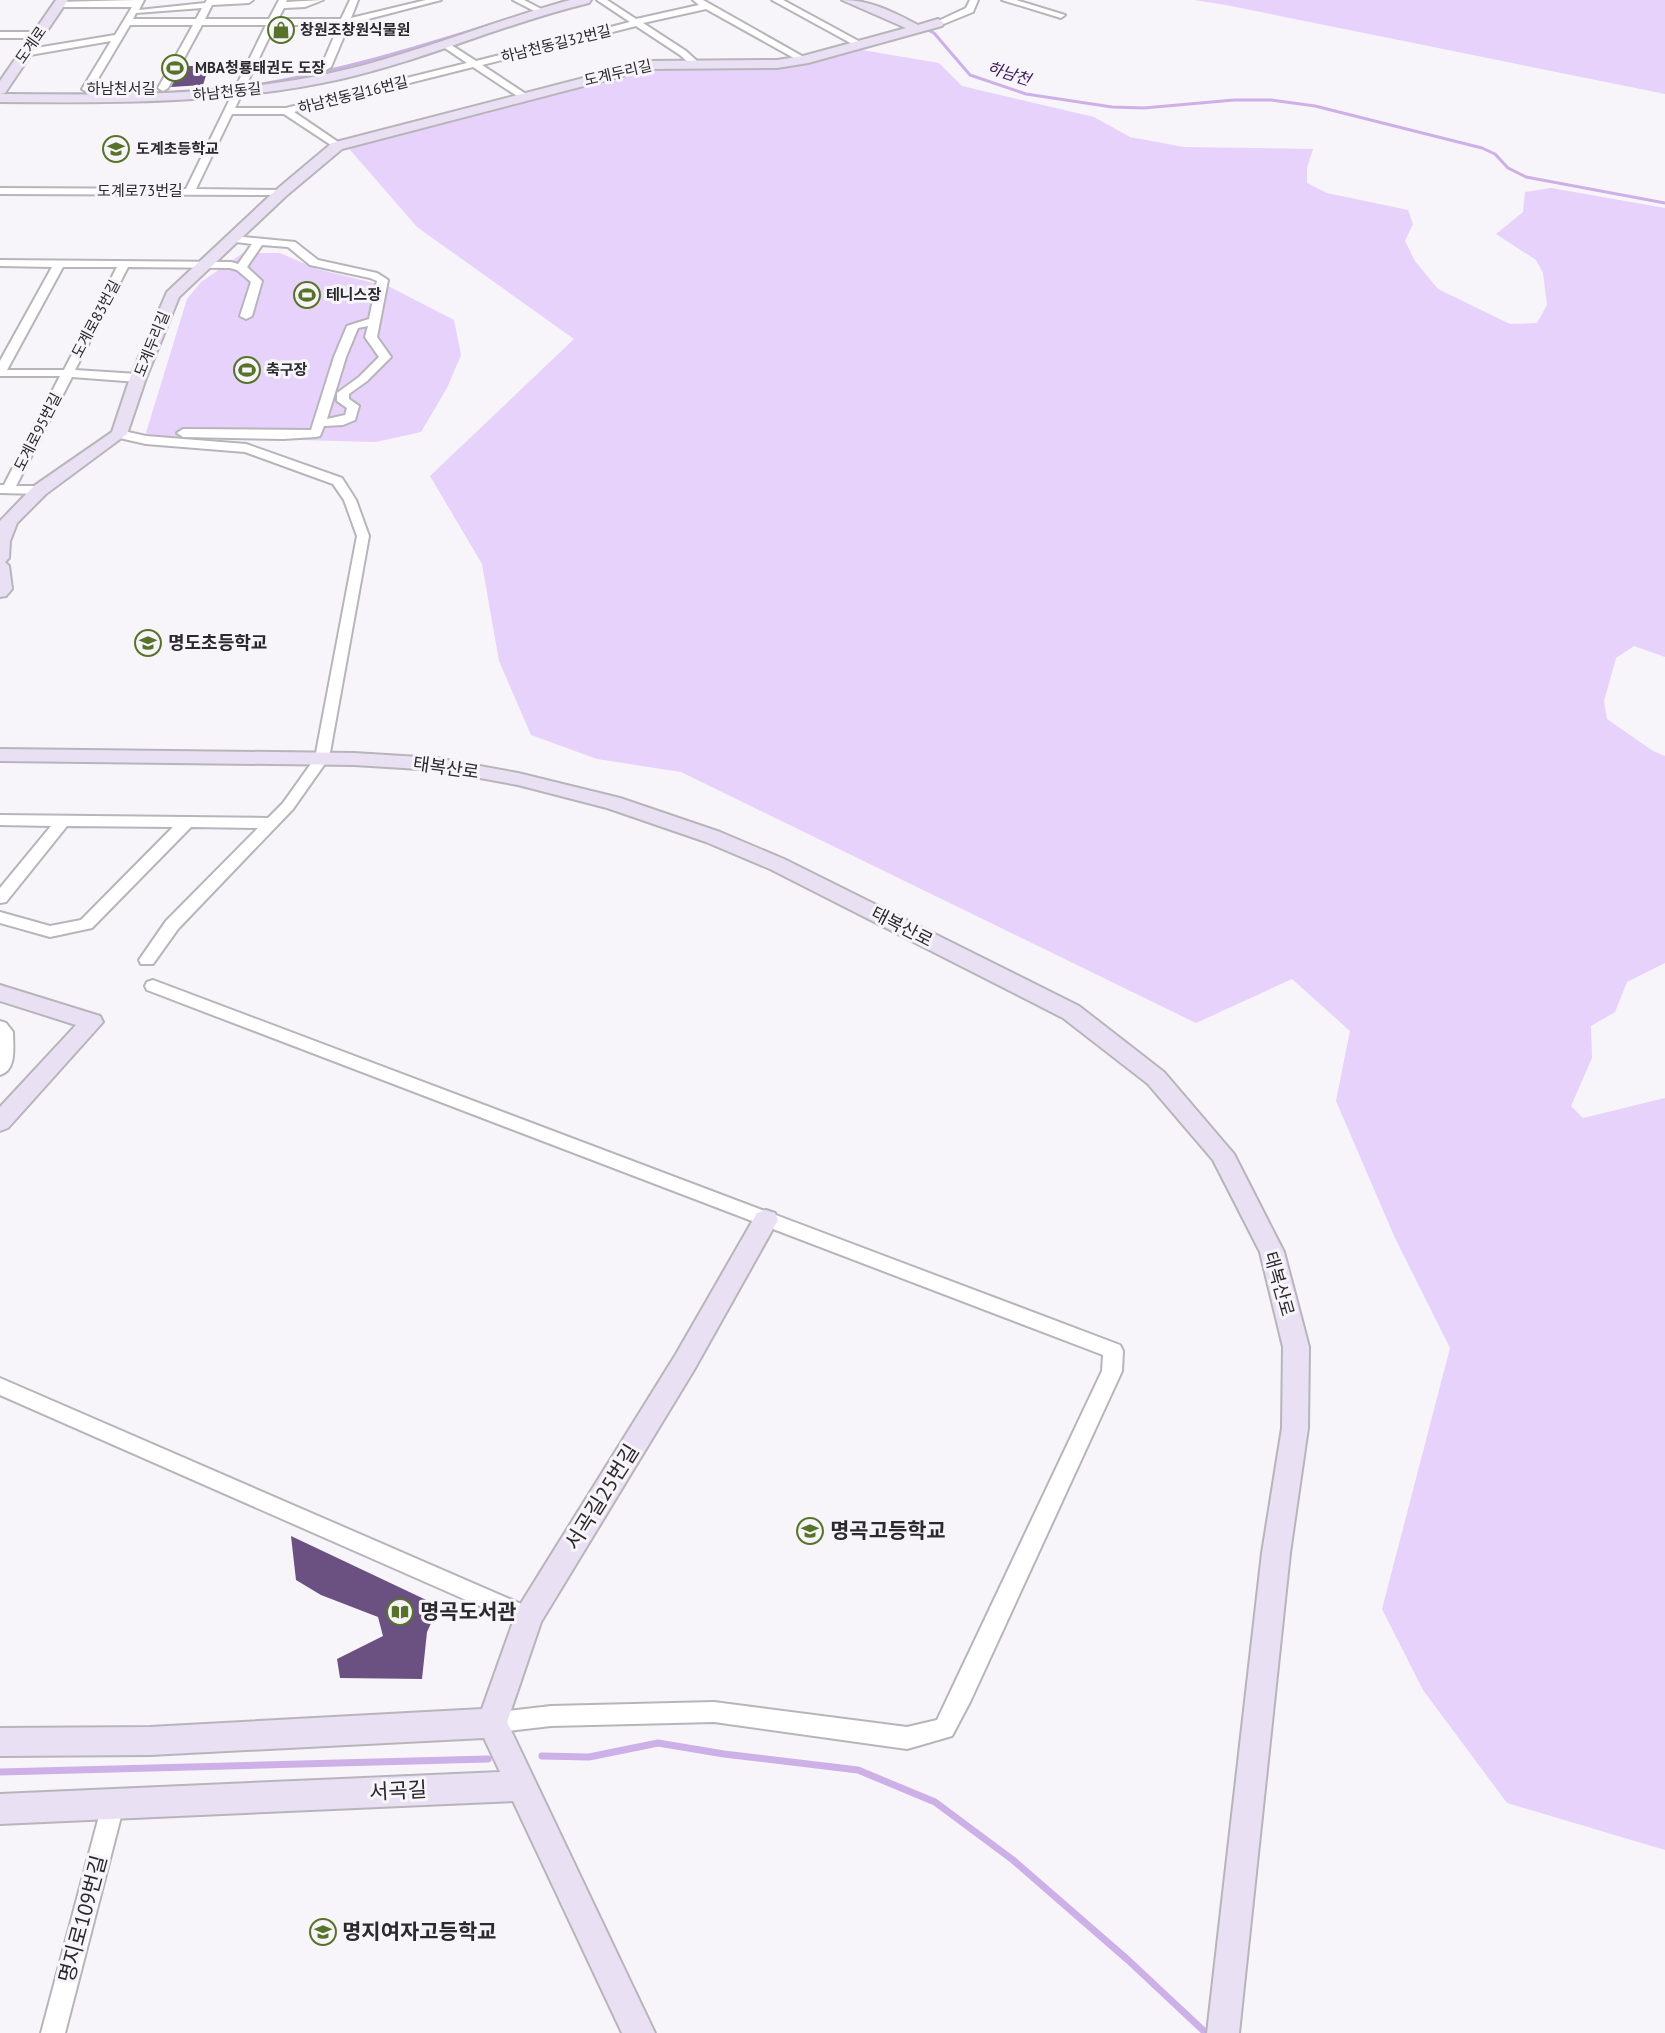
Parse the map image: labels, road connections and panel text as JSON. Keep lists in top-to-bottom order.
{
  "streets": {
    "street": [
      "하남천동길32번길",
      "도계로",
      "도계두리길",
      "하남천서길",
      "하남천동길",
      "하남천동길16번길",
      "도계로73번길",
      "도계로83번길",
      "도계로95번길",
      "태복산로",
      "서곡길25번길",
      "서곡길",
      "명지로109번길"
    ]
  },
  "crossings": [
    ["하남천동길32번길", "도계두리길"],
    ["하남천동길32번길", "하남천동길"],
    ["하남천동길32번길", "하남천동길16번길"],
    ["도계로", "하남천서길"],
    ["도계로", "하남천동길"],
    ["도계두리길", "도계로73번길"],
    ["도계두리길", "도계로83번길"],
    ["도계두리길", "도계로95번길"],
    ["하남천서길", "하남천동길"],
    ["도계로83번길", "도계로95번길"],
    ["서곡길", "명지로109번길"]
  ],
  "water": ["하남천"],
  "places": {
    "shop": ["창원조창원식물원"],
    "sports": ["MBA청룡태권도 도장", "테니스장", "축구장"],
    "school or university": [
      "도계초등학교",
      "명도초등학교",
      "명곡고등학교",
      "명지여자고등학교"
    ],
    "library": ["명곡도서관"]
  }
}
